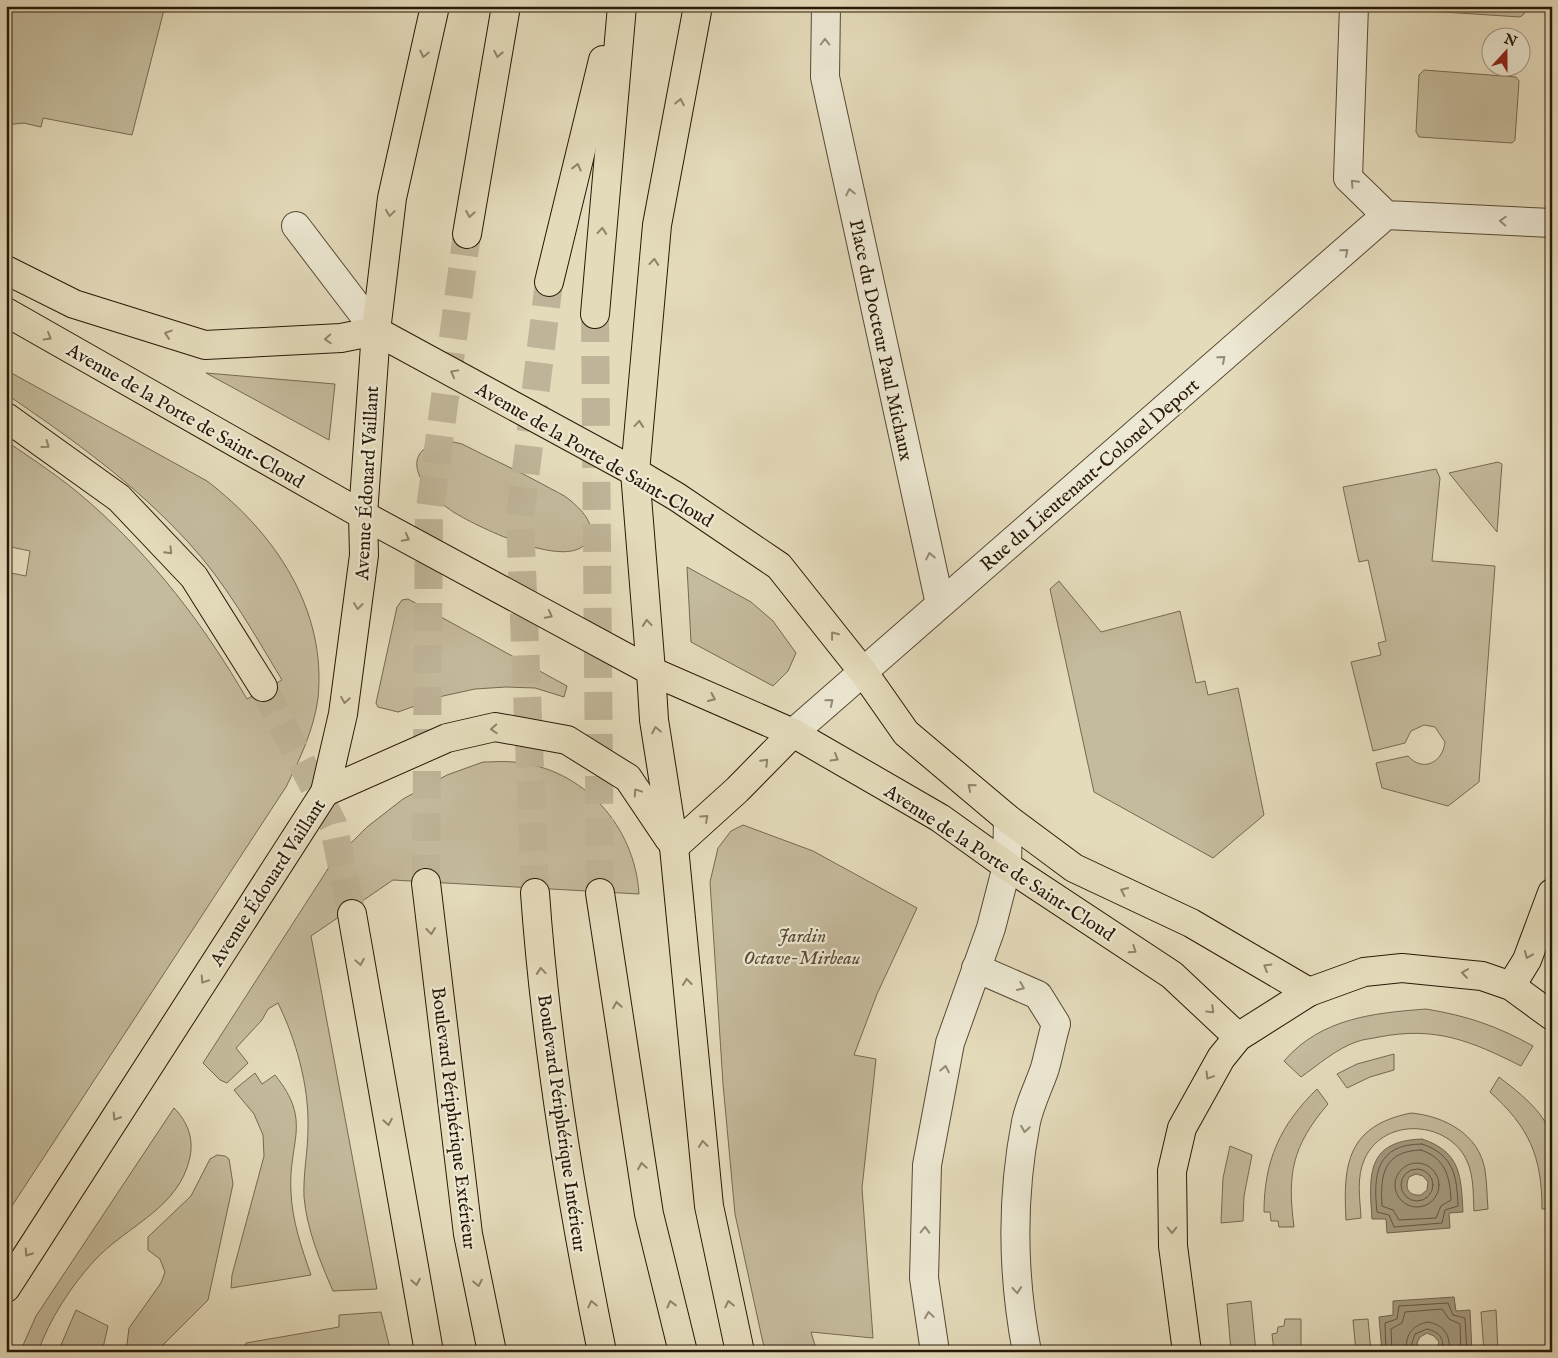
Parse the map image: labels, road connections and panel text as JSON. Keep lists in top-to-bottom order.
{
  "streets": {
    "main road": [
      "Avenue de la Porte de Saint-Cloud",
      "Avenue Édouard Vaillant",
      "Boulevard Périphérique Extérieur",
      "Boulevard Périphérique Intérieur"
    ],
    "street": ["Place du Docteur Paul Michaux", "Rue du Lieutenant-Colonel Deport"]
  },
  "crossings": [
    ["Place du Docteur Paul Michaux", "Rue du Lieutenant-Colonel Deport"],
    ["Avenue de la Porte de Saint-Cloud", "Rue du Lieutenant-Colonel Deport"],
    ["Avenue de la Porte de Saint-Cloud", "Avenue Édouard Vaillant"]
  ],
  "one_way": ["Place du Docteur Paul Michaux", "Rue du Lieutenant-Colonel Deport"],
  "parks": ["Jardin Octave-Mirbeau"],
  "north": "top"
}
